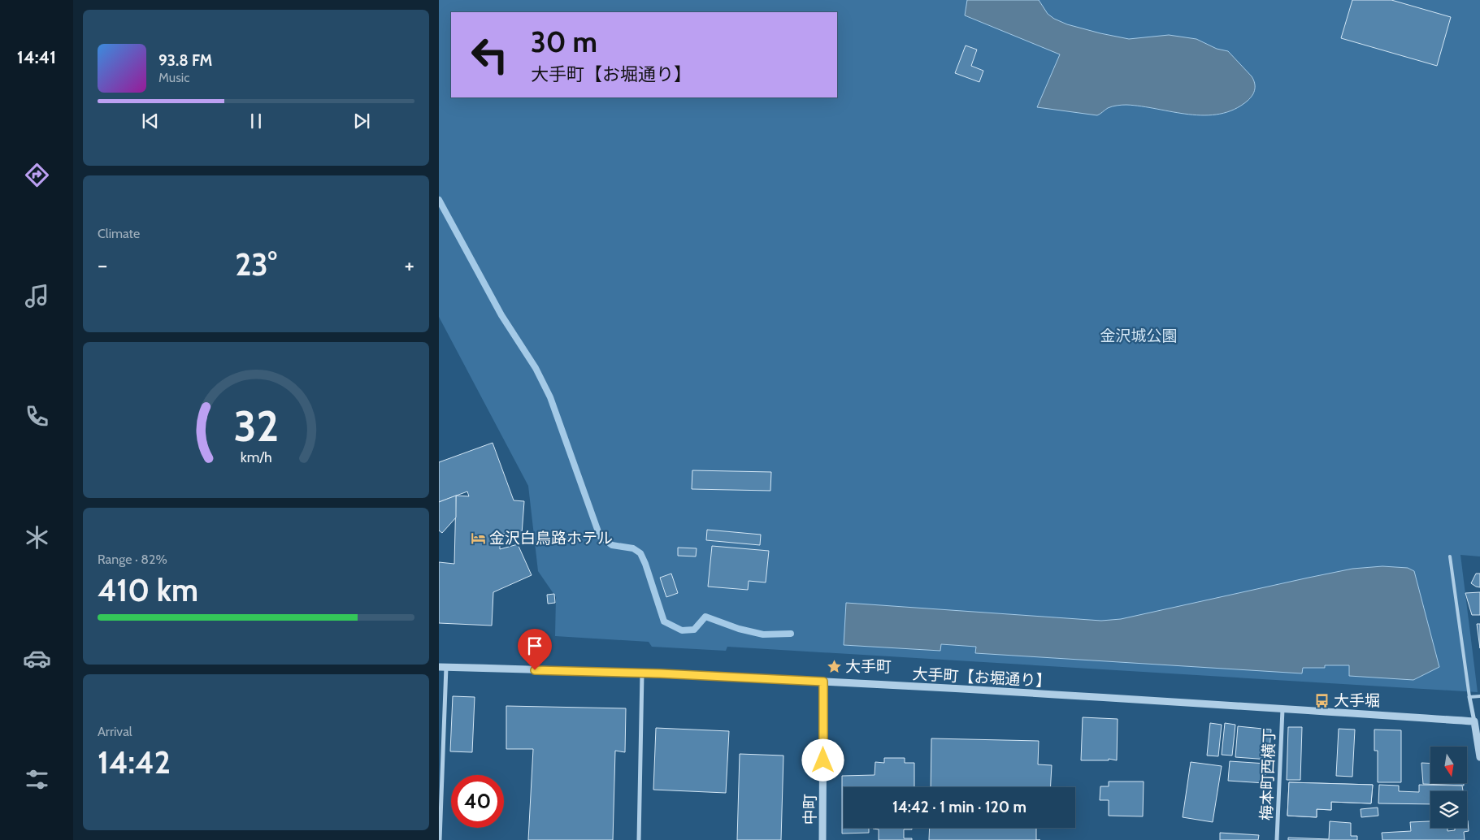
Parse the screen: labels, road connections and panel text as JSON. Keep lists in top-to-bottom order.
{
  "streets": {
    "street": ["大手町【お堀通り】", "梅本町西横丁", "中町"]
  },
  "crossings": [
    ["大手町【お堀通り】", "梅本町西横丁"],
    ["大手町【お堀通り】", "中町"]
  ],
  "parks": ["金沢城公園"],
  "places": {
    "hotel": ["金沢白鳥路ホテル"],
    "place": ["大手町"],
    "bus stop": ["大手堀"]
  },
  "north": "bottom",
  "page": {
    "tabs": "14:41",
    "turn": ["30 m", "大手町【お堀通り】"],
    "song": ["93.8 FM", "Music"],
    "tile": [
      "Climate",
      ["Range · 82%", "410 km"],
      ["Arrival", "14:42"]
    ],
    "heat": ["−", "23°", "+"],
    "limit": "40",
    "trip": "14:42 · 1 min · 120 m",
    "gauge": ["32", "km/h"]
  }
}
